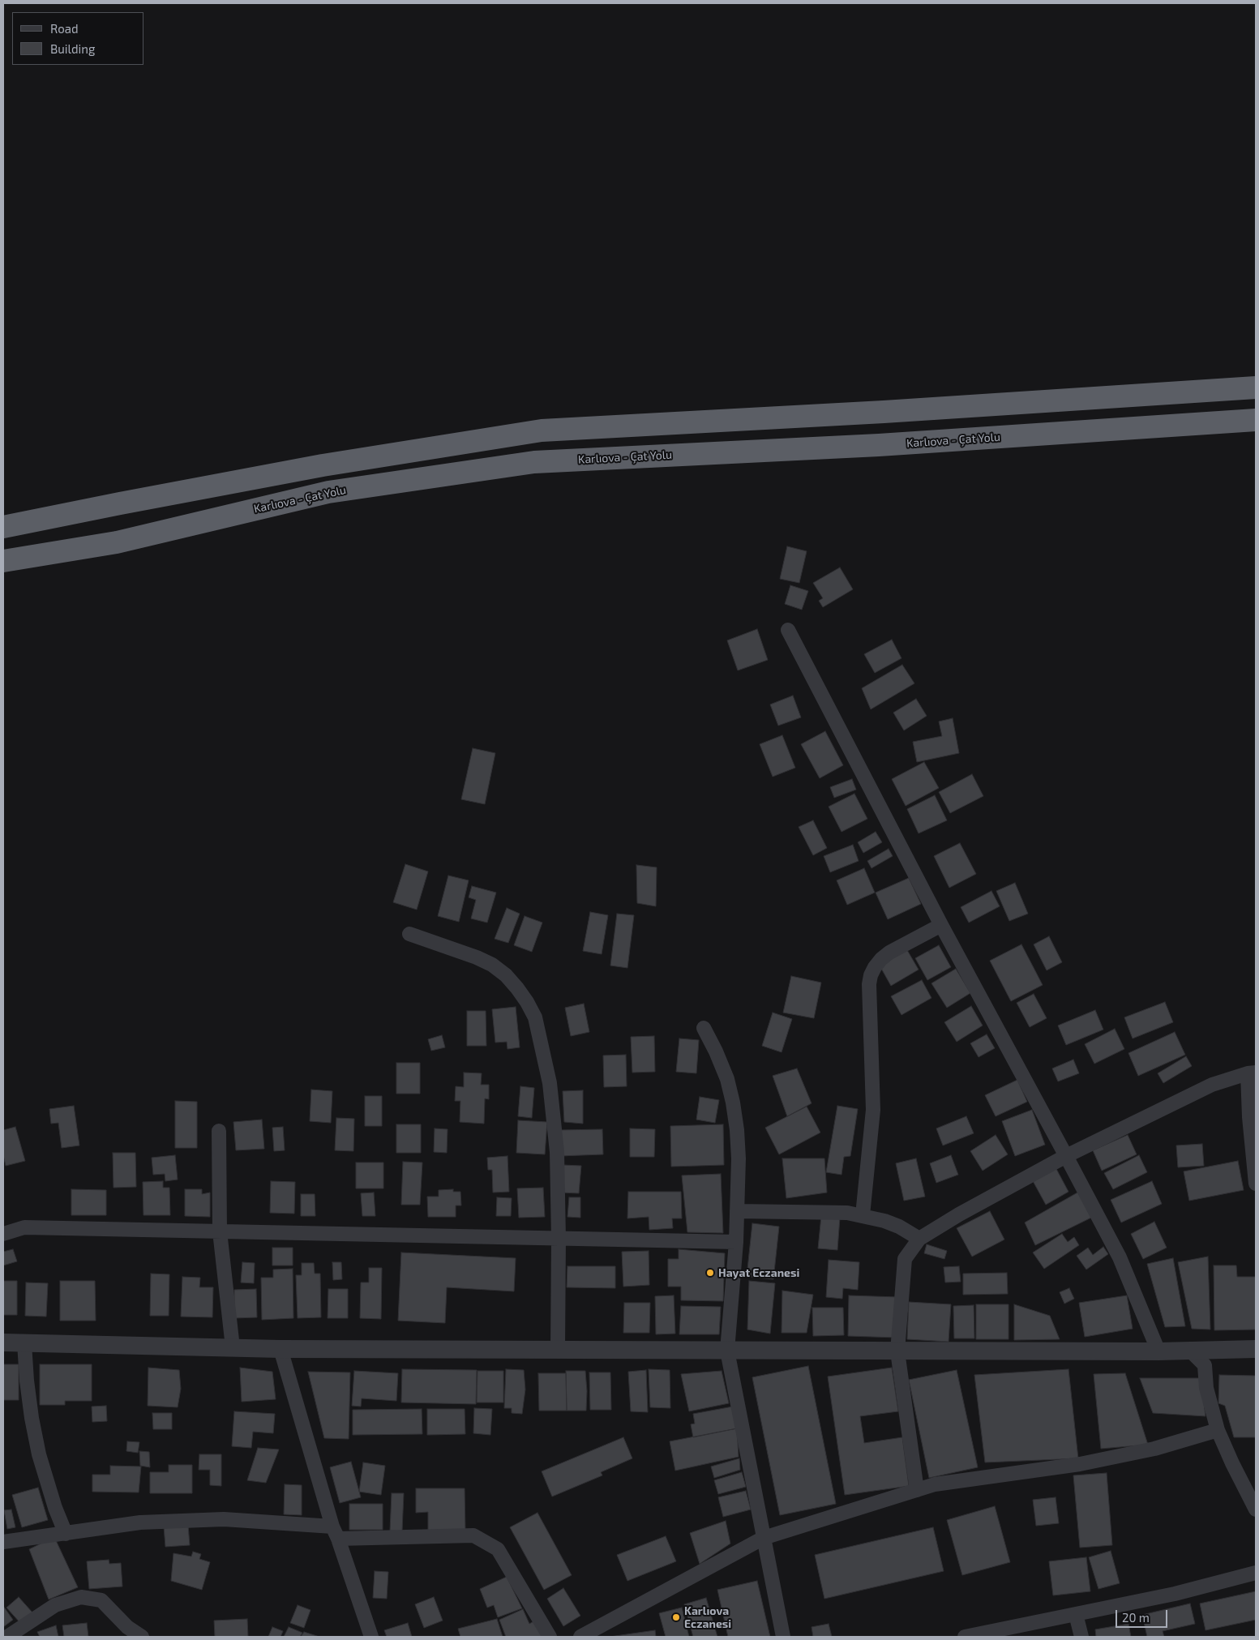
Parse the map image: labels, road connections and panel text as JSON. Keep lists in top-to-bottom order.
{
  "streets": {
    "highway": ["Karlıova - Çat Yolu"]
  },
  "places": ["Hayat Eczanesi", "Karlıova Eczanesi"],
  "legend": ["Road", "Building"],
  "scale_bar": "20 m"
}
